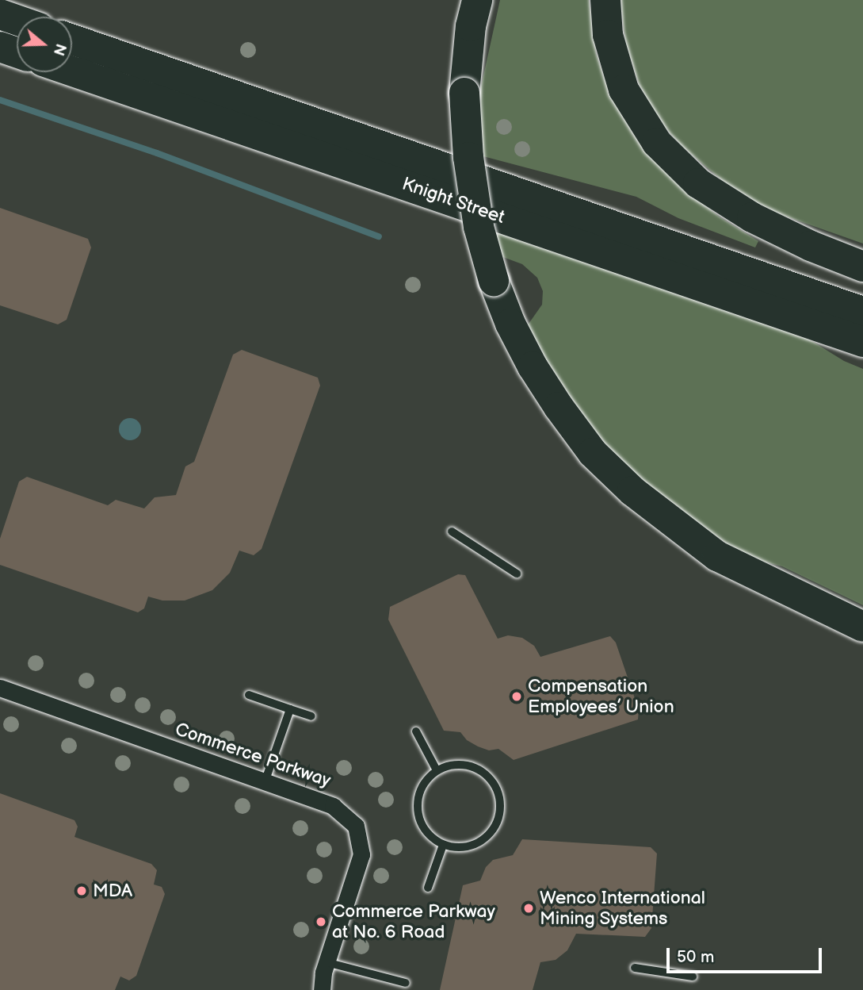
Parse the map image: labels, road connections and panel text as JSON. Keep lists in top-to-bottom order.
{
  "streets": {
    "highway": ["Knight Street"],
    "street": ["Commerce Parkway"]
  },
  "places": [
    "Compensation Employees’ Union",
    "MDA",
    "Wenco International Mining Systems",
    "Commerce Parkway at No. 6 Road"
  ],
  "scale_bar": "50 m",
  "north": "right"
}
